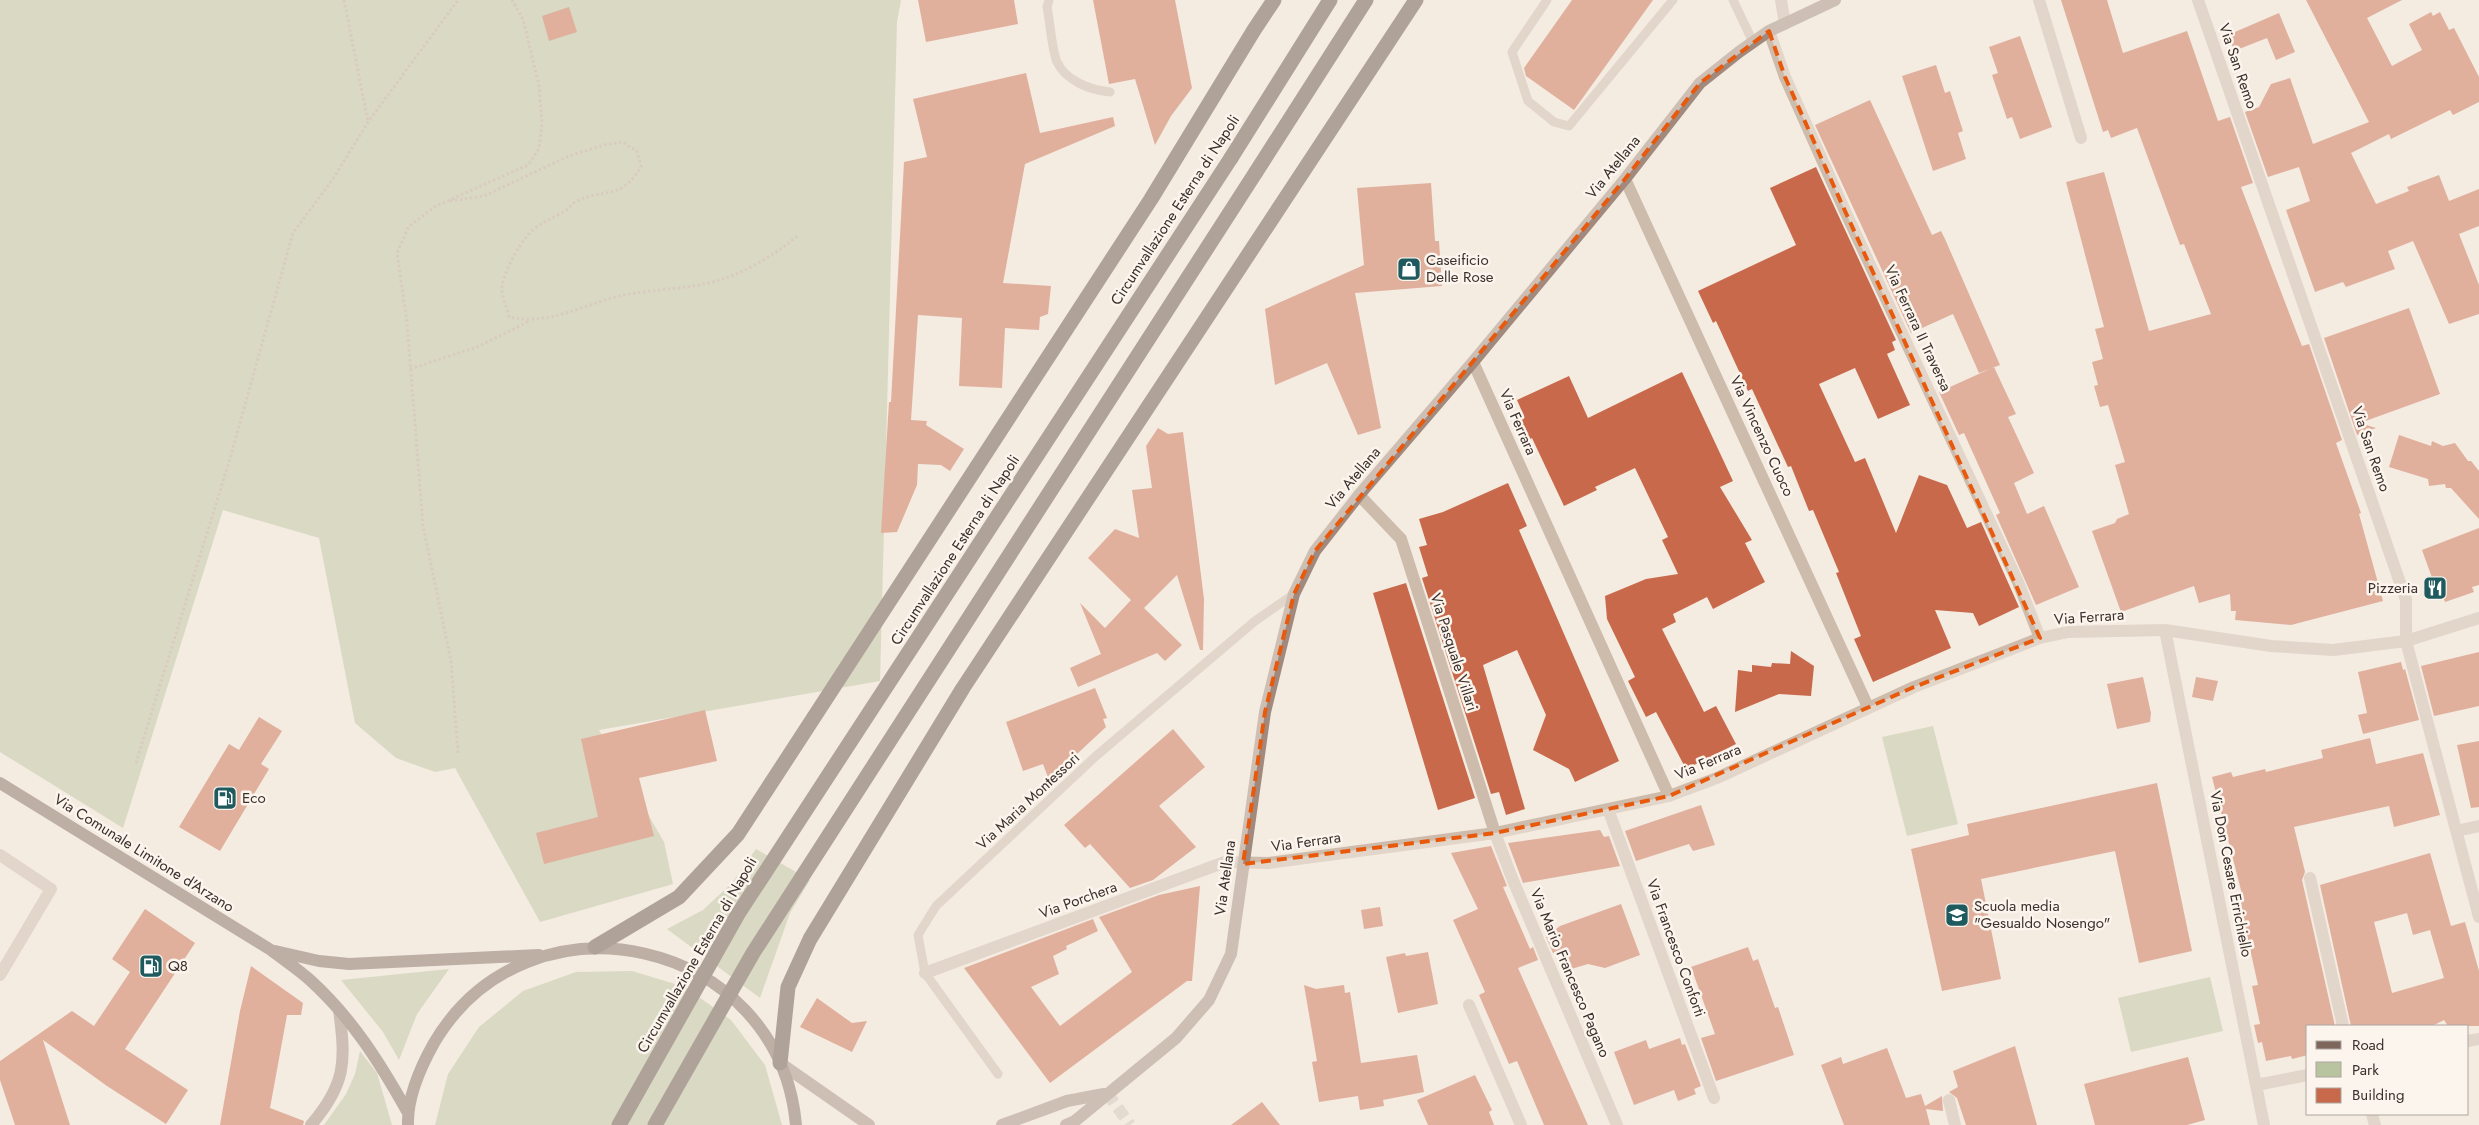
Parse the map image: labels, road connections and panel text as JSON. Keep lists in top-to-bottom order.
{
  "streets": {
    "highway": ["Circumvallazione Esterna di Napoli"],
    "main road": ["Via Atellana", "Via Comunale Limitone d'Arzano"],
    "street": [
      "Via San Remo",
      "Via Ferrara II Traversa",
      "Via Ferrara",
      "Via Vincenzo Cuoco",
      "Via Pasquale Villari",
      "Via Don Cesare Errichiello",
      "Via Porchera",
      "Via Francesco Conforti",
      "Via Mario Francesco Pagano"
    ],
    "lane": ["Via Maria Montessori"]
  },
  "crossings": [
    ["Via San Remo", "Via Ferrara"],
    ["Via Atellana", "Via Ferrara II Traversa"],
    ["Via Atellana", "Via Ferrara"],
    ["Via Atellana", "Via Vincenzo Cuoco"],
    ["Via Atellana", "Via Pasquale Villari"],
    ["Via Atellana", "Via Maria Montessori"],
    ["Via Atellana", "Via Porchera"],
    ["Via Ferrara II Traversa", "Via Ferrara"],
    ["Via Ferrara", "Via Vincenzo Cuoco"],
    ["Via Ferrara", "Via Pasquale Villari"],
    ["Via Ferrara", "Via Don Cesare Errichiello"],
    ["Via Ferrara", "Via Porchera"],
    ["Via Ferrara", "Via Francesco Conforti"],
    ["Via Ferrara", "Via Mario Francesco Pagano"],
    ["Via Pasquale Villari", "Via Mario Francesco Pagano"],
    ["Via Maria Montessori", "Via Porchera"]
  ],
  "places": {
    "shop": ["Caseificio Delle Rose"],
    "restaurant": ["Pizzeria"],
    "fuel station": ["Eco", "Q8"],
    "school or university": ["Scuola media \"Gesualdo Nosengo\""]
  },
  "legend": ["Road", "Park", "Building"]
}
